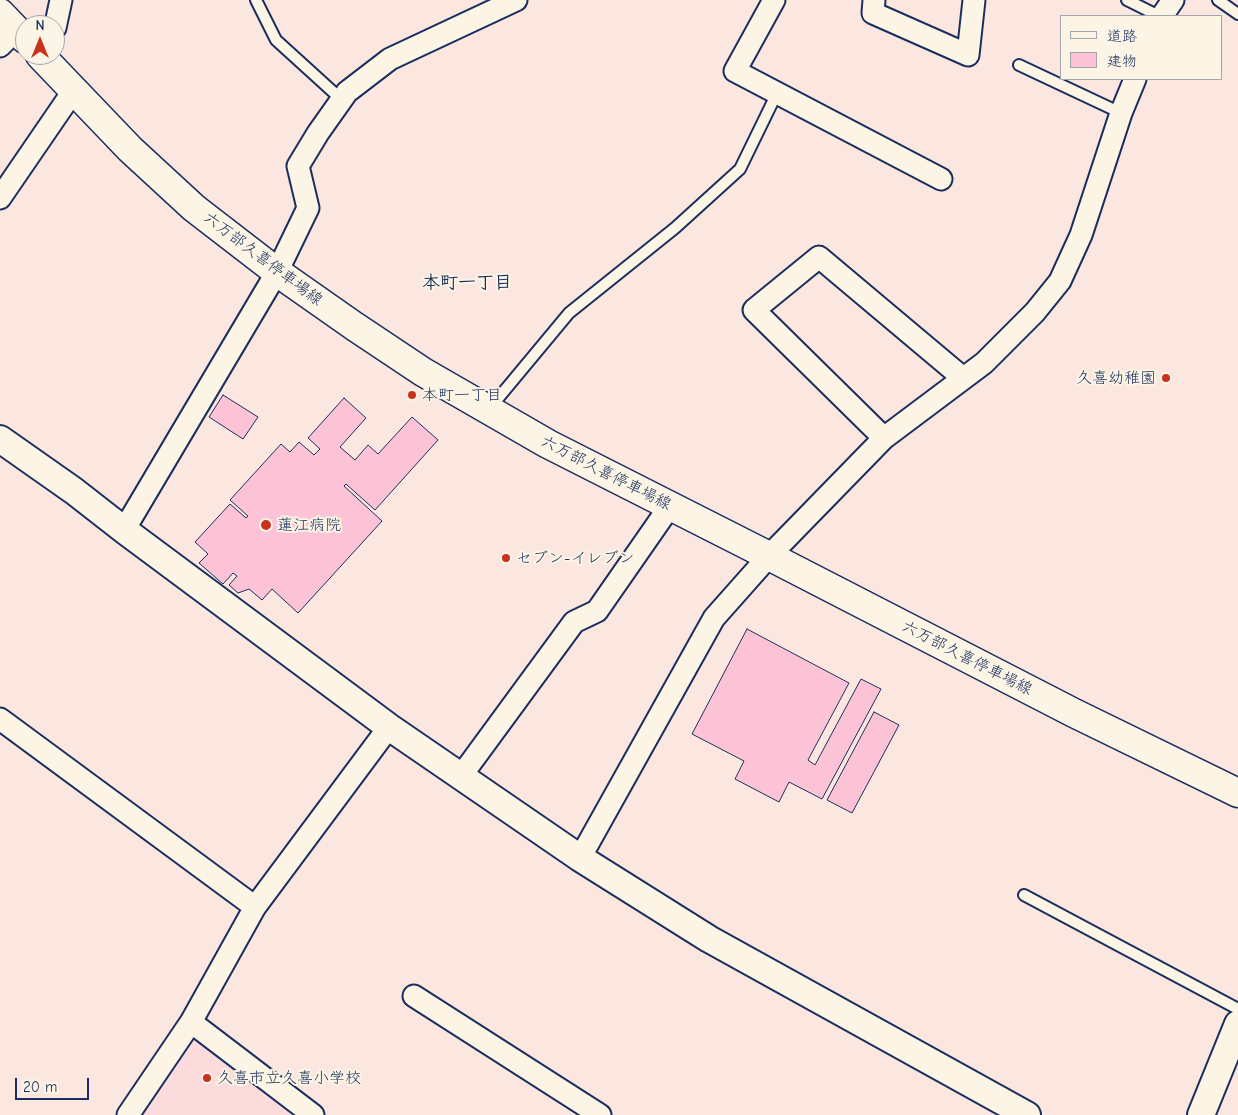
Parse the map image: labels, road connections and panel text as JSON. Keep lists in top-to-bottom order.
{
  "streets": {
    "main road": ["六万部久喜停車場線"]
  },
  "districts": ["本町一丁目"],
  "places": [
    "久喜幼稚園",
    "本町一丁目",
    "蓮江病院",
    "セブン-イレブン",
    "久喜市立久喜小学校"
  ],
  "legend": ["道路", "建物"],
  "scale_bar": "20 m",
  "north": "top"
}
